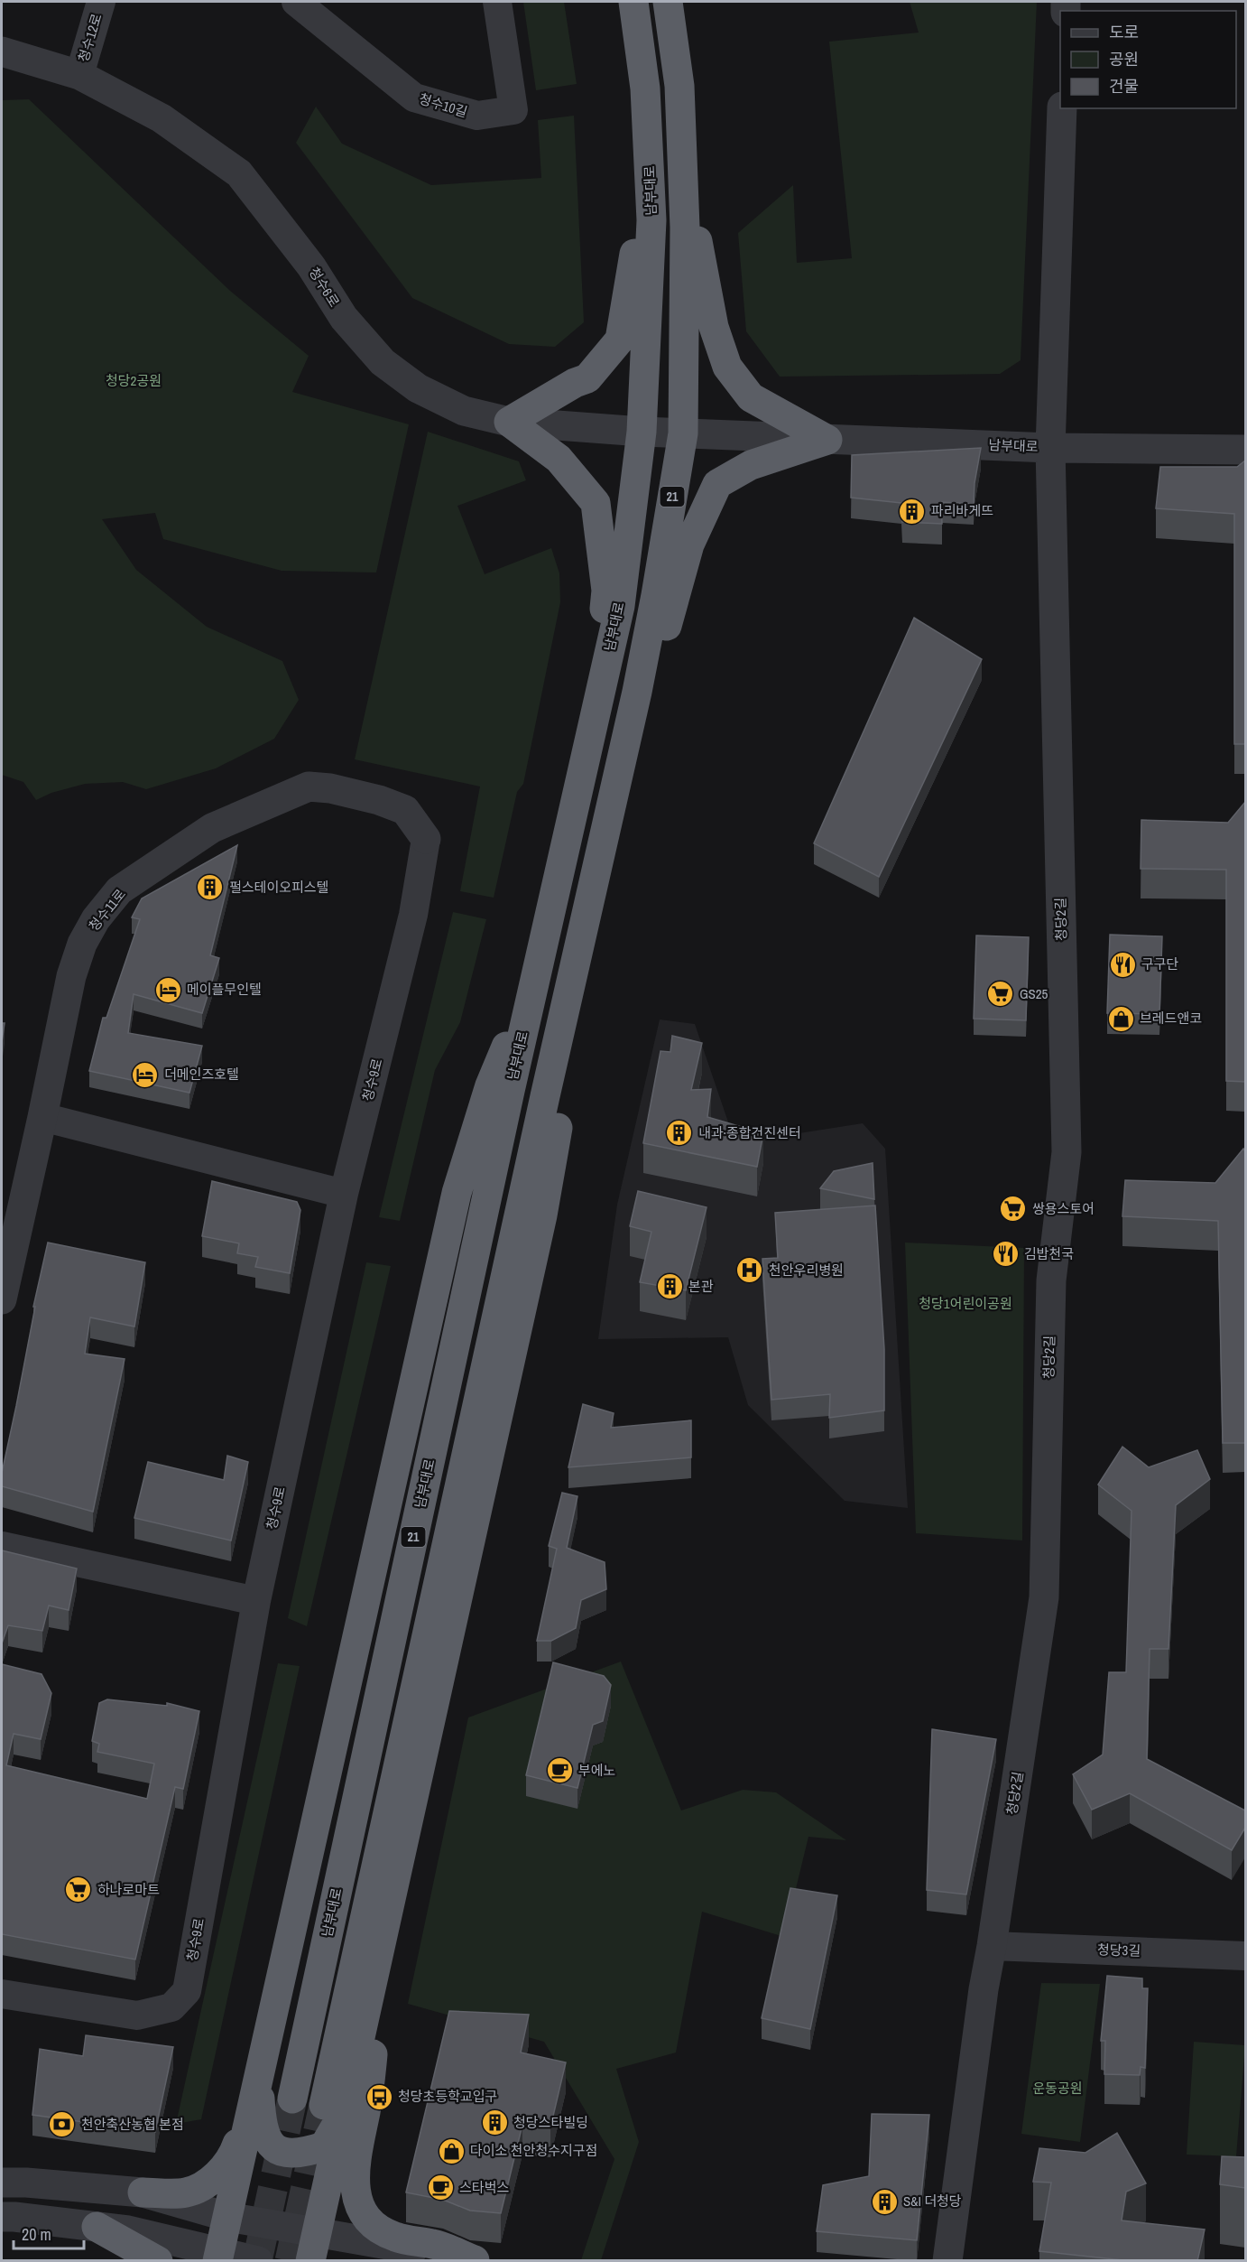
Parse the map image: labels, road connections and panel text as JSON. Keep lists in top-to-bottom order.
{
  "streets": {
    "highway": ["남부대로", "21"],
    "street": [
      "청수12로",
      "청수10길",
      "청수6로",
      "청수11로",
      "청당2길",
      "청수9로",
      "청당3길"
    ]
  },
  "crossings": [
    ["청수12로", "청수6로"],
    ["남부대로", "청수6로"],
    ["남부대로", "21"],
    ["남부대로", "청당2길"],
    ["청수6로", "21"],
    ["청수11로", "청수9로"],
    ["청당2길", "청당3길"]
  ],
  "parks": ["청당2공원", "청당1어린이공원", "운동공원"],
  "places": {
    "building": [
      "파리바게뜨",
      "펄스테이오피스텔",
      "내과·종합건진센터",
      "본관",
      "청당스타빌딩",
      "S&I 더청당"
    ],
    "restaurant": ["구구단", "김밥천국"],
    "hotel": ["메이플무인텔", "더메인즈호텔"],
    "supermarket": ["GS25", "쌍용스토어", "하나로마트"],
    "shop": ["브레드앤코", "다이소 천안청수지구점"],
    "hospital": ["천안우리병원"],
    "cafe": ["부에노", "스타벅스"],
    "bus stop": ["청당초등학교입구"],
    "bank": ["천안축산농협 본점"]
  },
  "legend": ["도로", "공원", "건물"],
  "scale_bar": "20 m"
}
